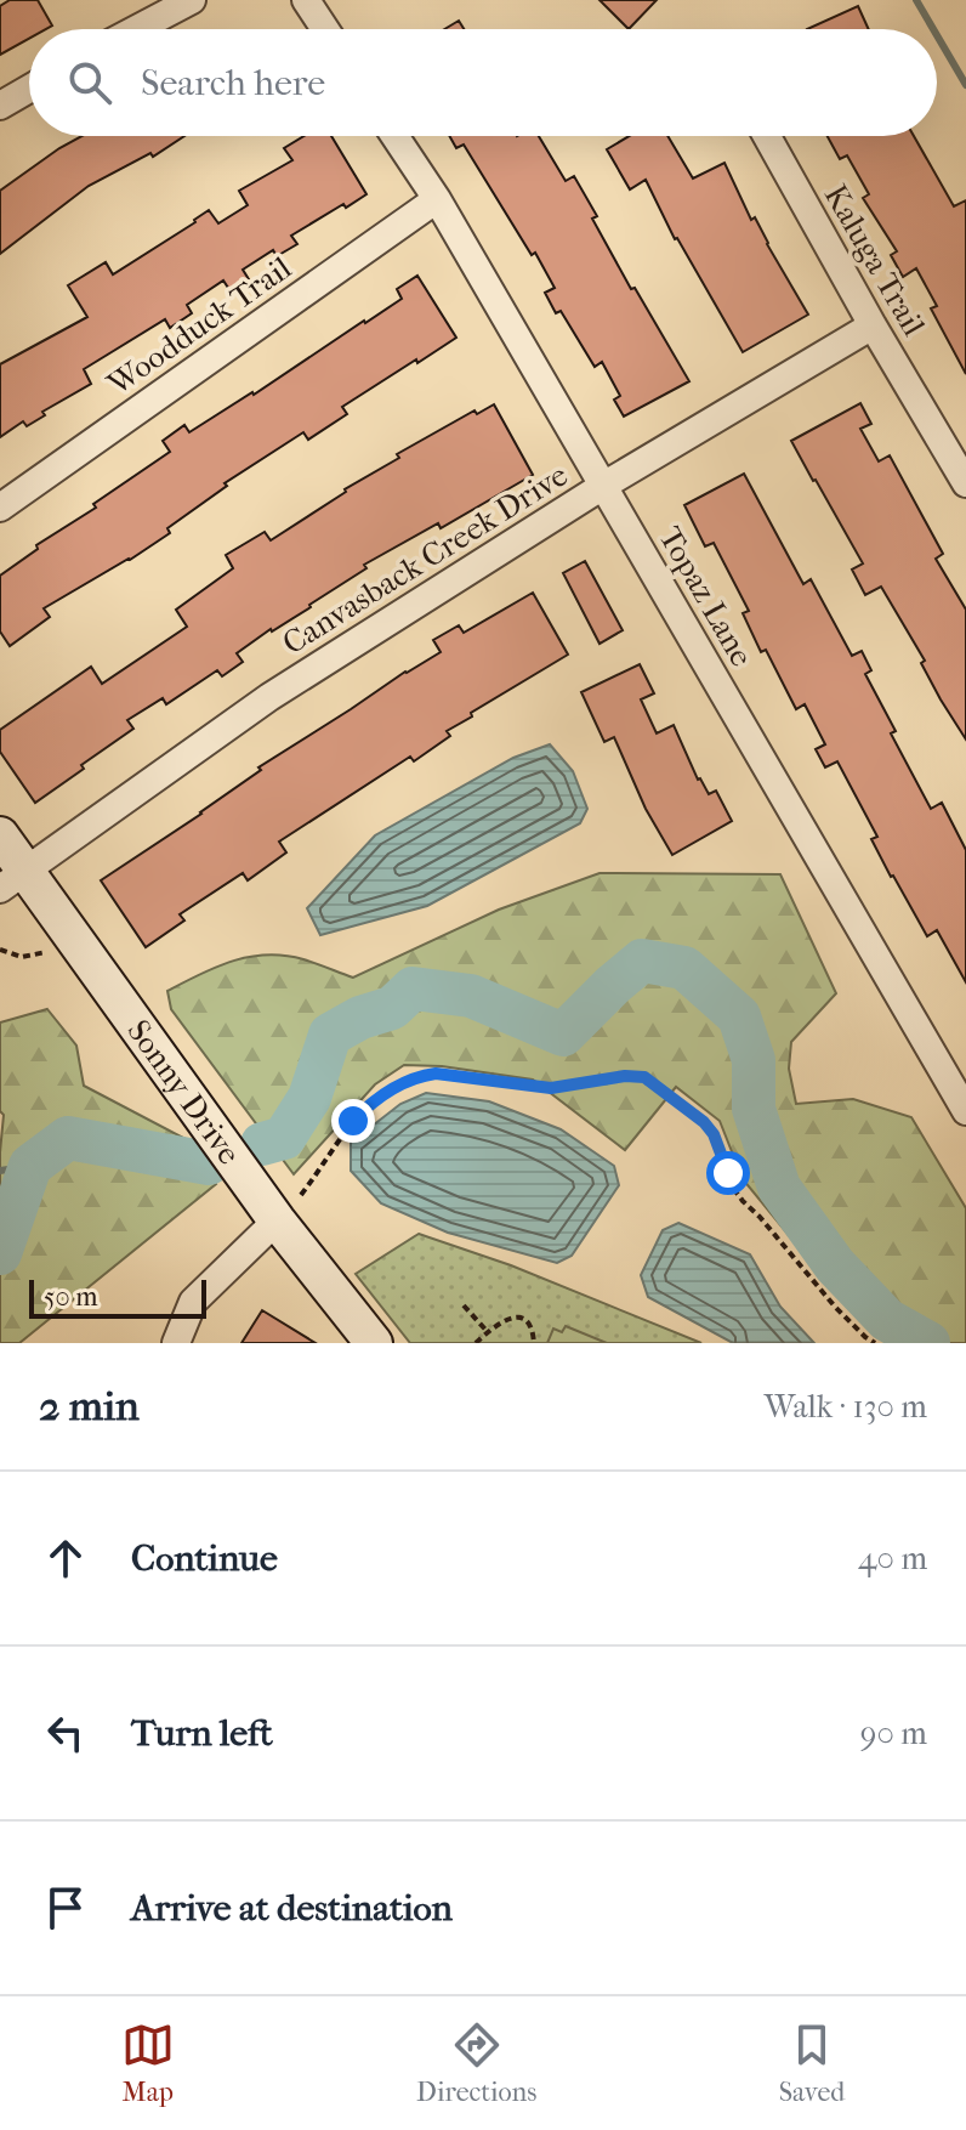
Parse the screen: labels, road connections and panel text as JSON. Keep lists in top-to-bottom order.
{
  "streets": {
    "street": [
      "Kaluga Trail",
      "Woodduck Trail",
      "Canvasback Creek Drive",
      "Topaz Lane",
      "Sonny Drive"
    ]
  },
  "crossings": [
    ["Kaluga Trail", "Canvasback Creek Drive"],
    ["Woodduck Trail", "Topaz Lane"],
    ["Canvasback Creek Drive", "Topaz Lane"],
    ["Canvasback Creek Drive", "Sonny Drive"]
  ],
  "scale_bar": "50 m",
  "page": {
    "search": "Search here",
    "scale": "50 m",
    "heading": ["2 min", "Walk · 130 m"],
    "list": [
      ["Continue", "40 m"],
      ["Turn left", "90 m"],
      "Arrive at destination"
    ],
    "nav": ["Map", "Directions", "Saved"]
  }
}
